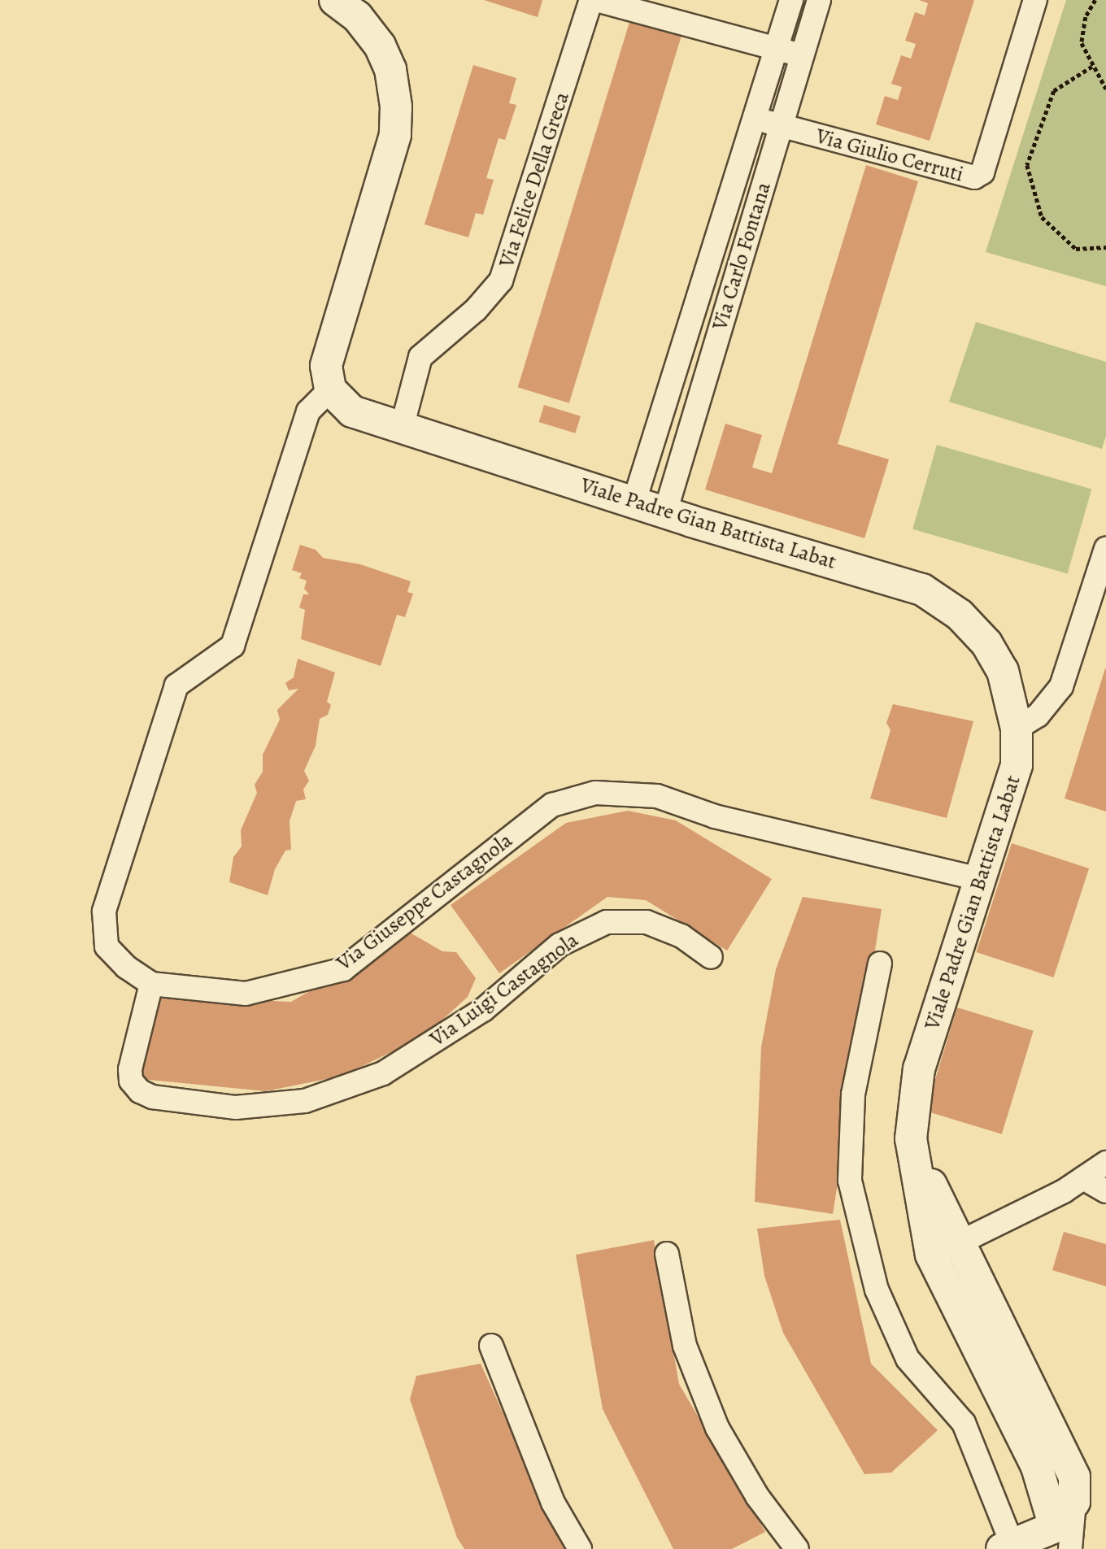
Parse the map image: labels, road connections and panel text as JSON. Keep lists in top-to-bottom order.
{
  "streets": {
    "street": [
      "Via Giulio Cerruti",
      "Via Felice Della Greca",
      "Via Carlo Fontana",
      "Viale Padre Gian Battista Labat",
      "Via Giuseppe Castagnola",
      "Via Luigi Castagnola"
    ]
  },
  "crossings": [
    ["Via Giulio Cerruti", "Via Carlo Fontana"],
    ["Via Felice Della Greca", "Viale Padre Gian Battista Labat"],
    ["Via Carlo Fontana", "Viale Padre Gian Battista Labat"],
    ["Viale Padre Gian Battista Labat", "Via Giuseppe Castagnola"],
    ["Via Giuseppe Castagnola", "Via Luigi Castagnola"]
  ]
}
